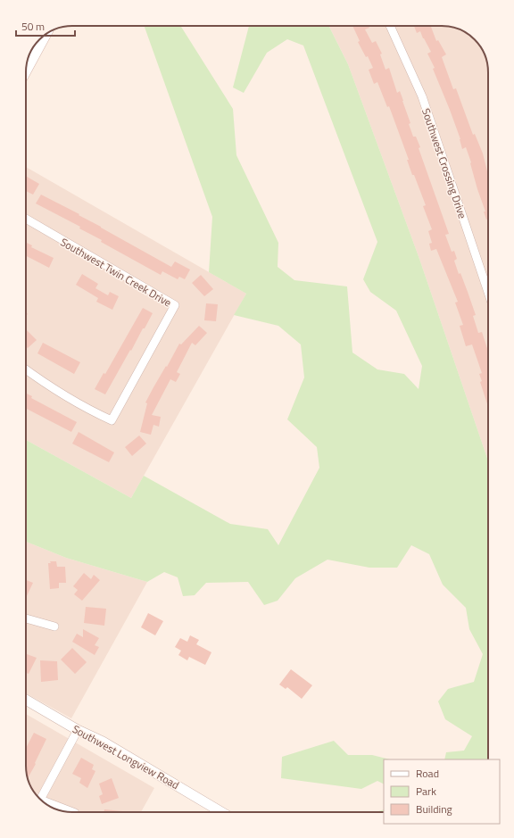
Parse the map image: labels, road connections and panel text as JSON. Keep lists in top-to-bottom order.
{
  "streets": {
    "street": ["Southwest Crossing Drive", "Southwest Twin Creek Drive", "Southwest Longview Road"]
  },
  "legend": ["Road", "Park", "Building"],
  "scale_bar": "50 m"
}
